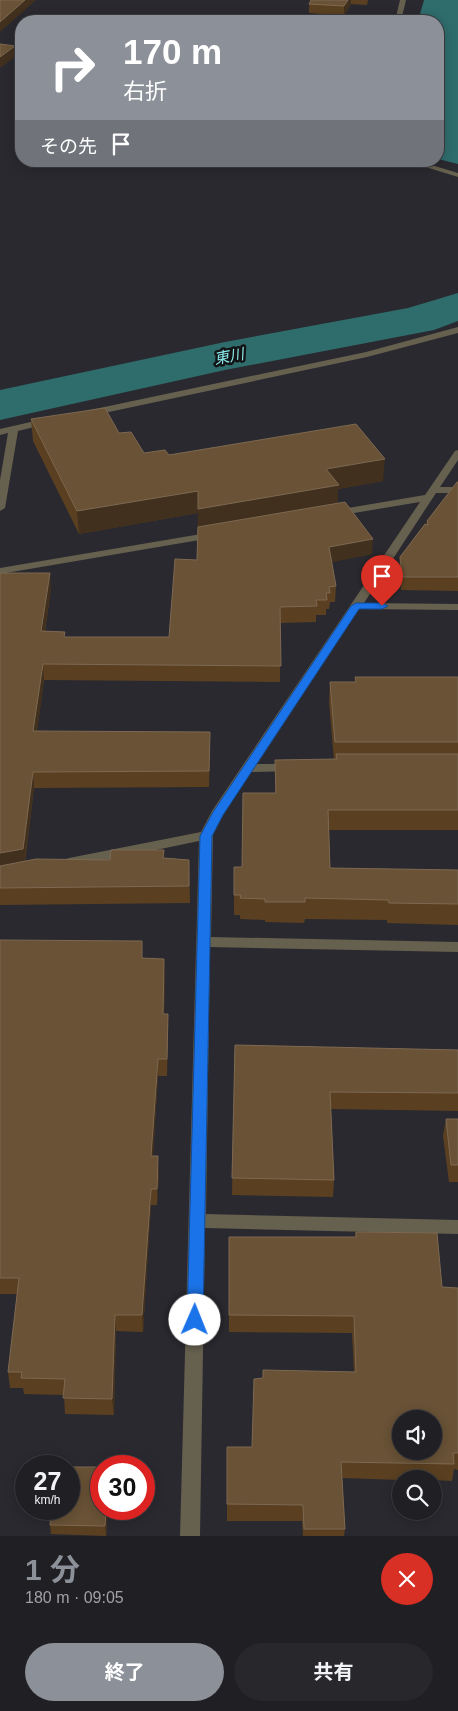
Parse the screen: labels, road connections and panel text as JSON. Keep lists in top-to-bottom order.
{
  "water": ["東川"],
  "page": {
    "turn": ["170 m", "右折"],
    "then": "その先",
    "speed": "27 km/h",
    "limit": "30",
    "heading": ["1 分", "180 m · 09:05"],
    "buttons": ["終了", "共有"]
  }
}
